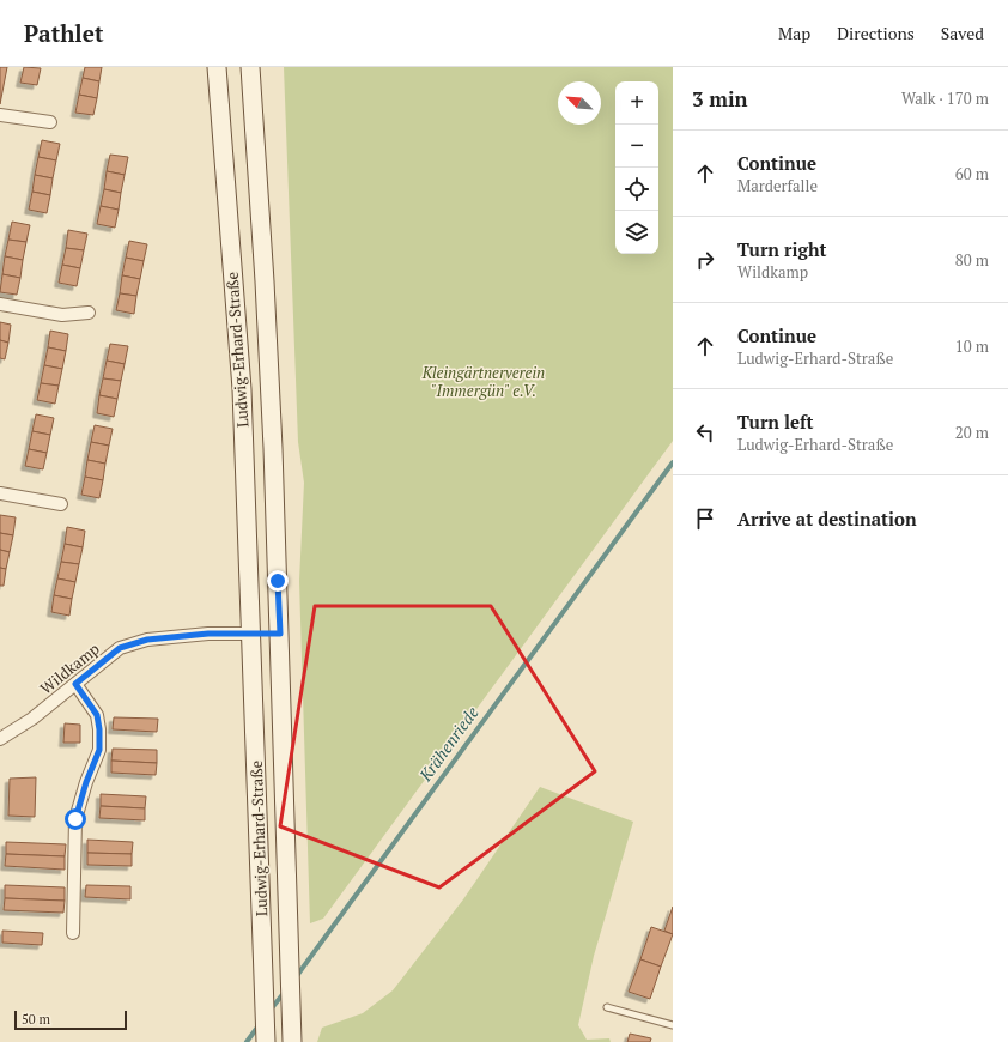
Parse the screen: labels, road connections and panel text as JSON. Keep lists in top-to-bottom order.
{
  "streets": {
    "main road": ["Ludwig-Erhard-Straße"],
    "street": ["Wildkamp"]
  },
  "crossings": [
    ["Ludwig-Erhard-Straße", "Wildkamp"]
  ],
  "water": ["Krähenriede"],
  "parks": ["Kleingärtnerverein \"Immergün\" e.V."],
  "scale_bar": "50 m",
  "north": "top left",
  "page": {
    "header": "Pathlet",
    "nav": ["Map", "Directions", "Saved"],
    "heading": ["3 min", "Walk · 170 m"],
    "map_buttons": ["+", "−"],
    "list": [
      ["Continue", "Marderfalle", "60 m"],
      ["Turn right", "Wildkamp", "80 m"],
      ["Continue", "Ludwig-Erhard-Straße", "10 m"],
      ["Turn left", "Ludwig-Erhard-Straße", "20 m"],
      "Arrive at destination"
    ],
    "scale": "50 m"
  }
}
